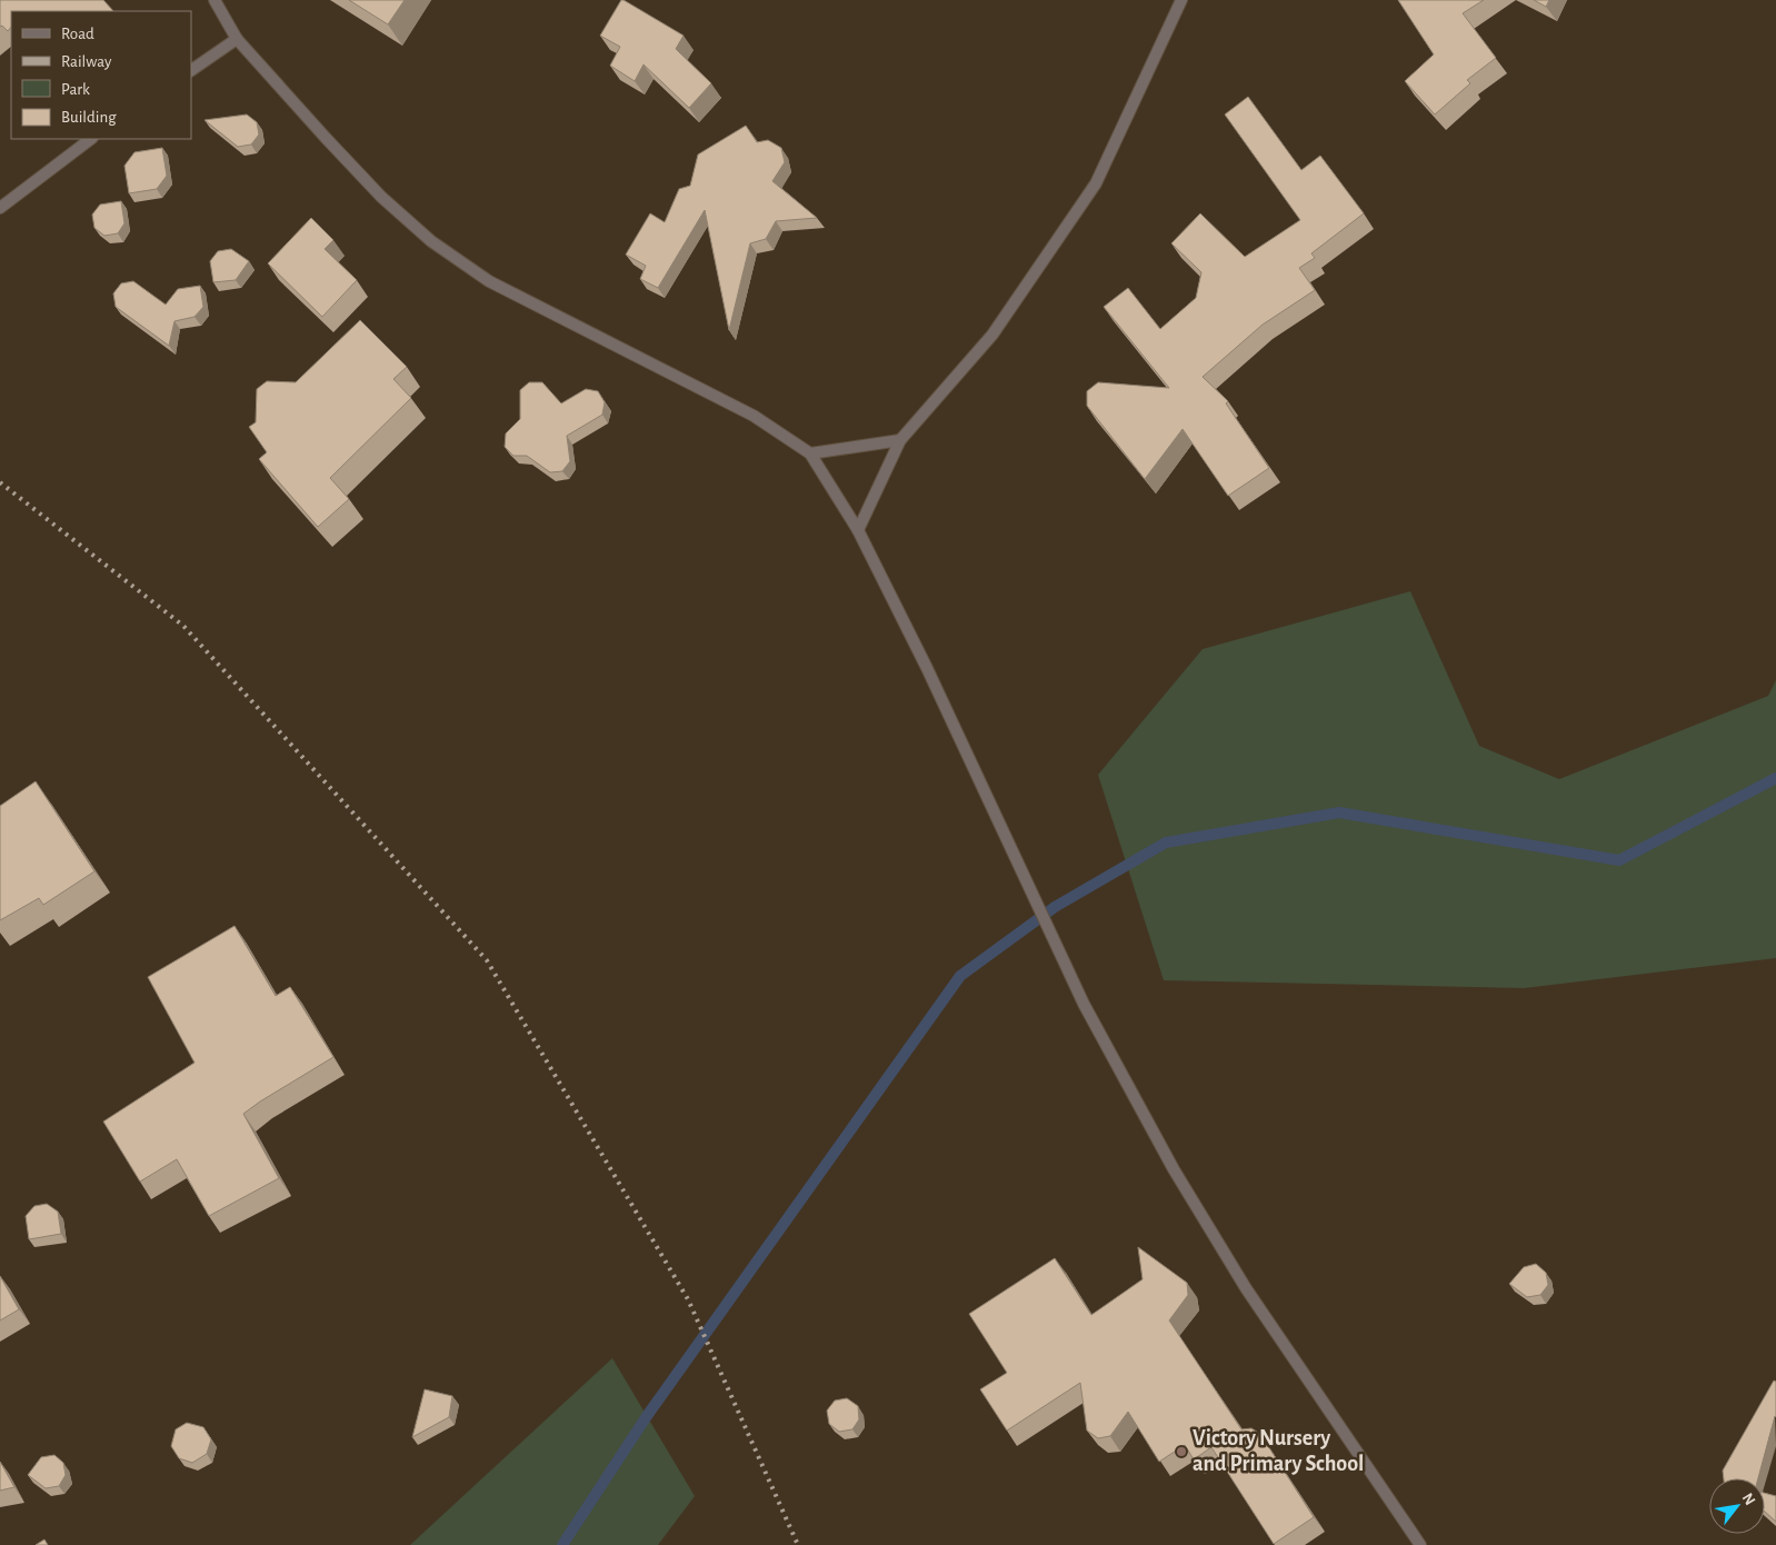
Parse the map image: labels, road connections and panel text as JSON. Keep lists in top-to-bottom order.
{
  "places": ["Victory Nursery and Primary School"],
  "legend": [
    "Road",
    "Railway",
    "Park",
    "Building"
  ],
  "north": "top right"
}
